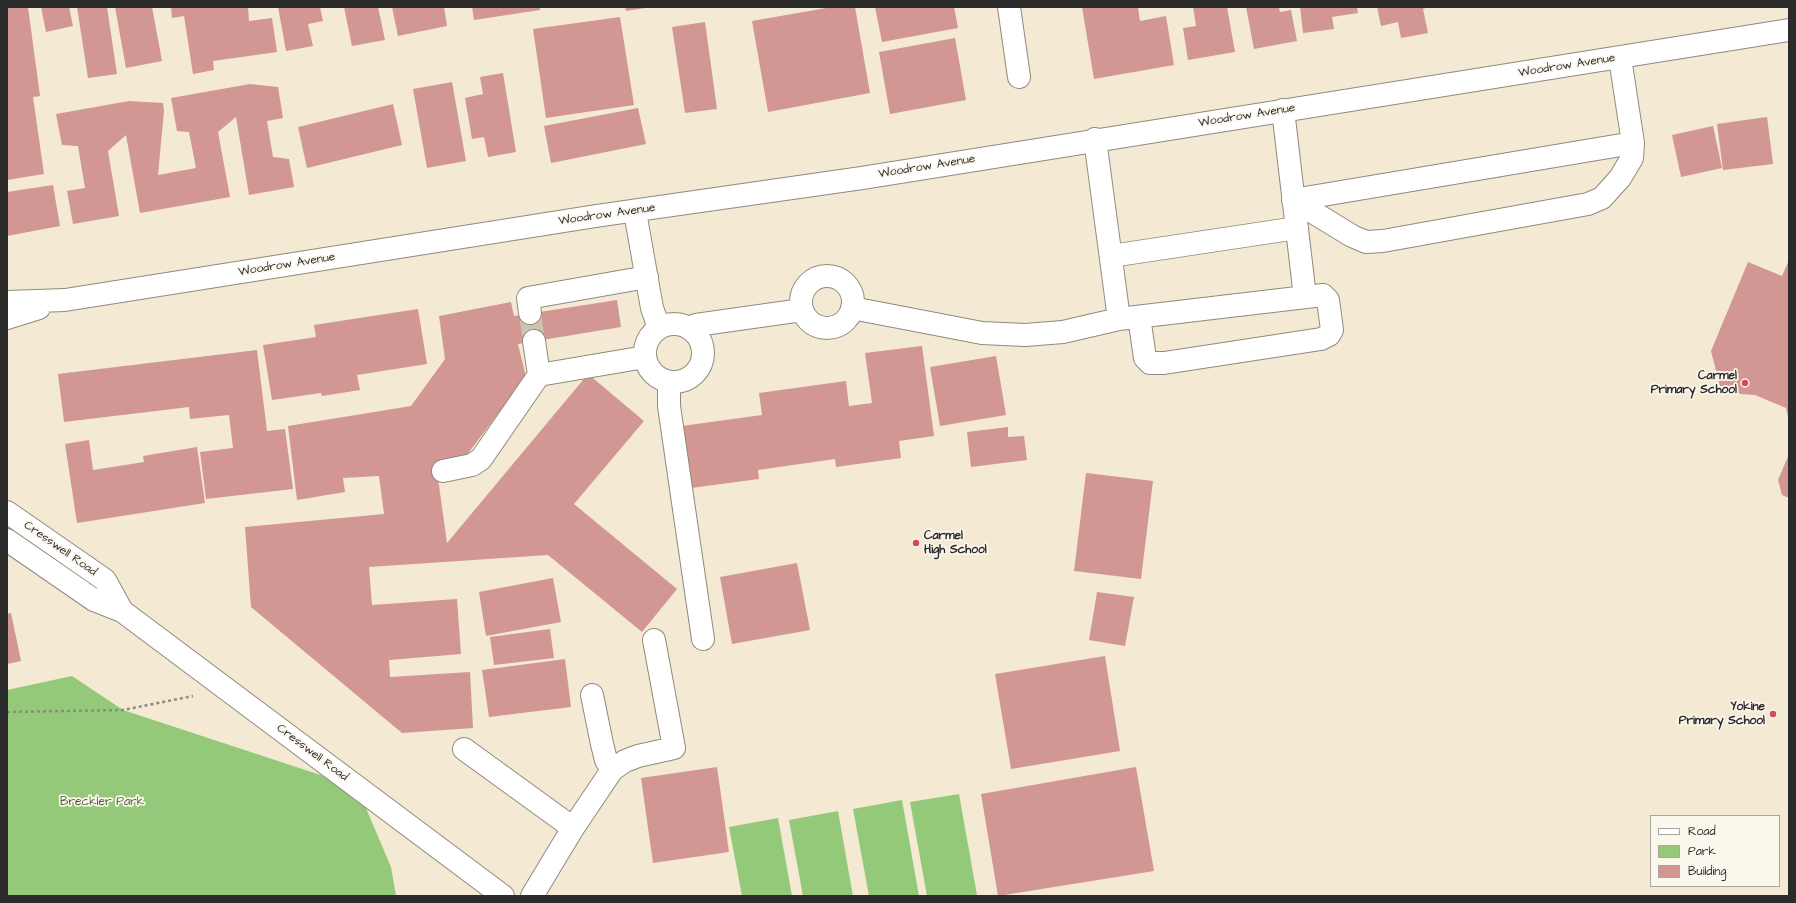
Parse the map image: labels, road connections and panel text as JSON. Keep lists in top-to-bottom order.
{
  "streets": {
    "main road": ["Woodrow Avenue", "Cresswell Road"]
  },
  "parks": ["Breckler Park"],
  "places": ["Carmel Primary School", "Carmel High School", "Yokine Primary School"],
  "legend": ["Road", "Park", "Building"]
}
